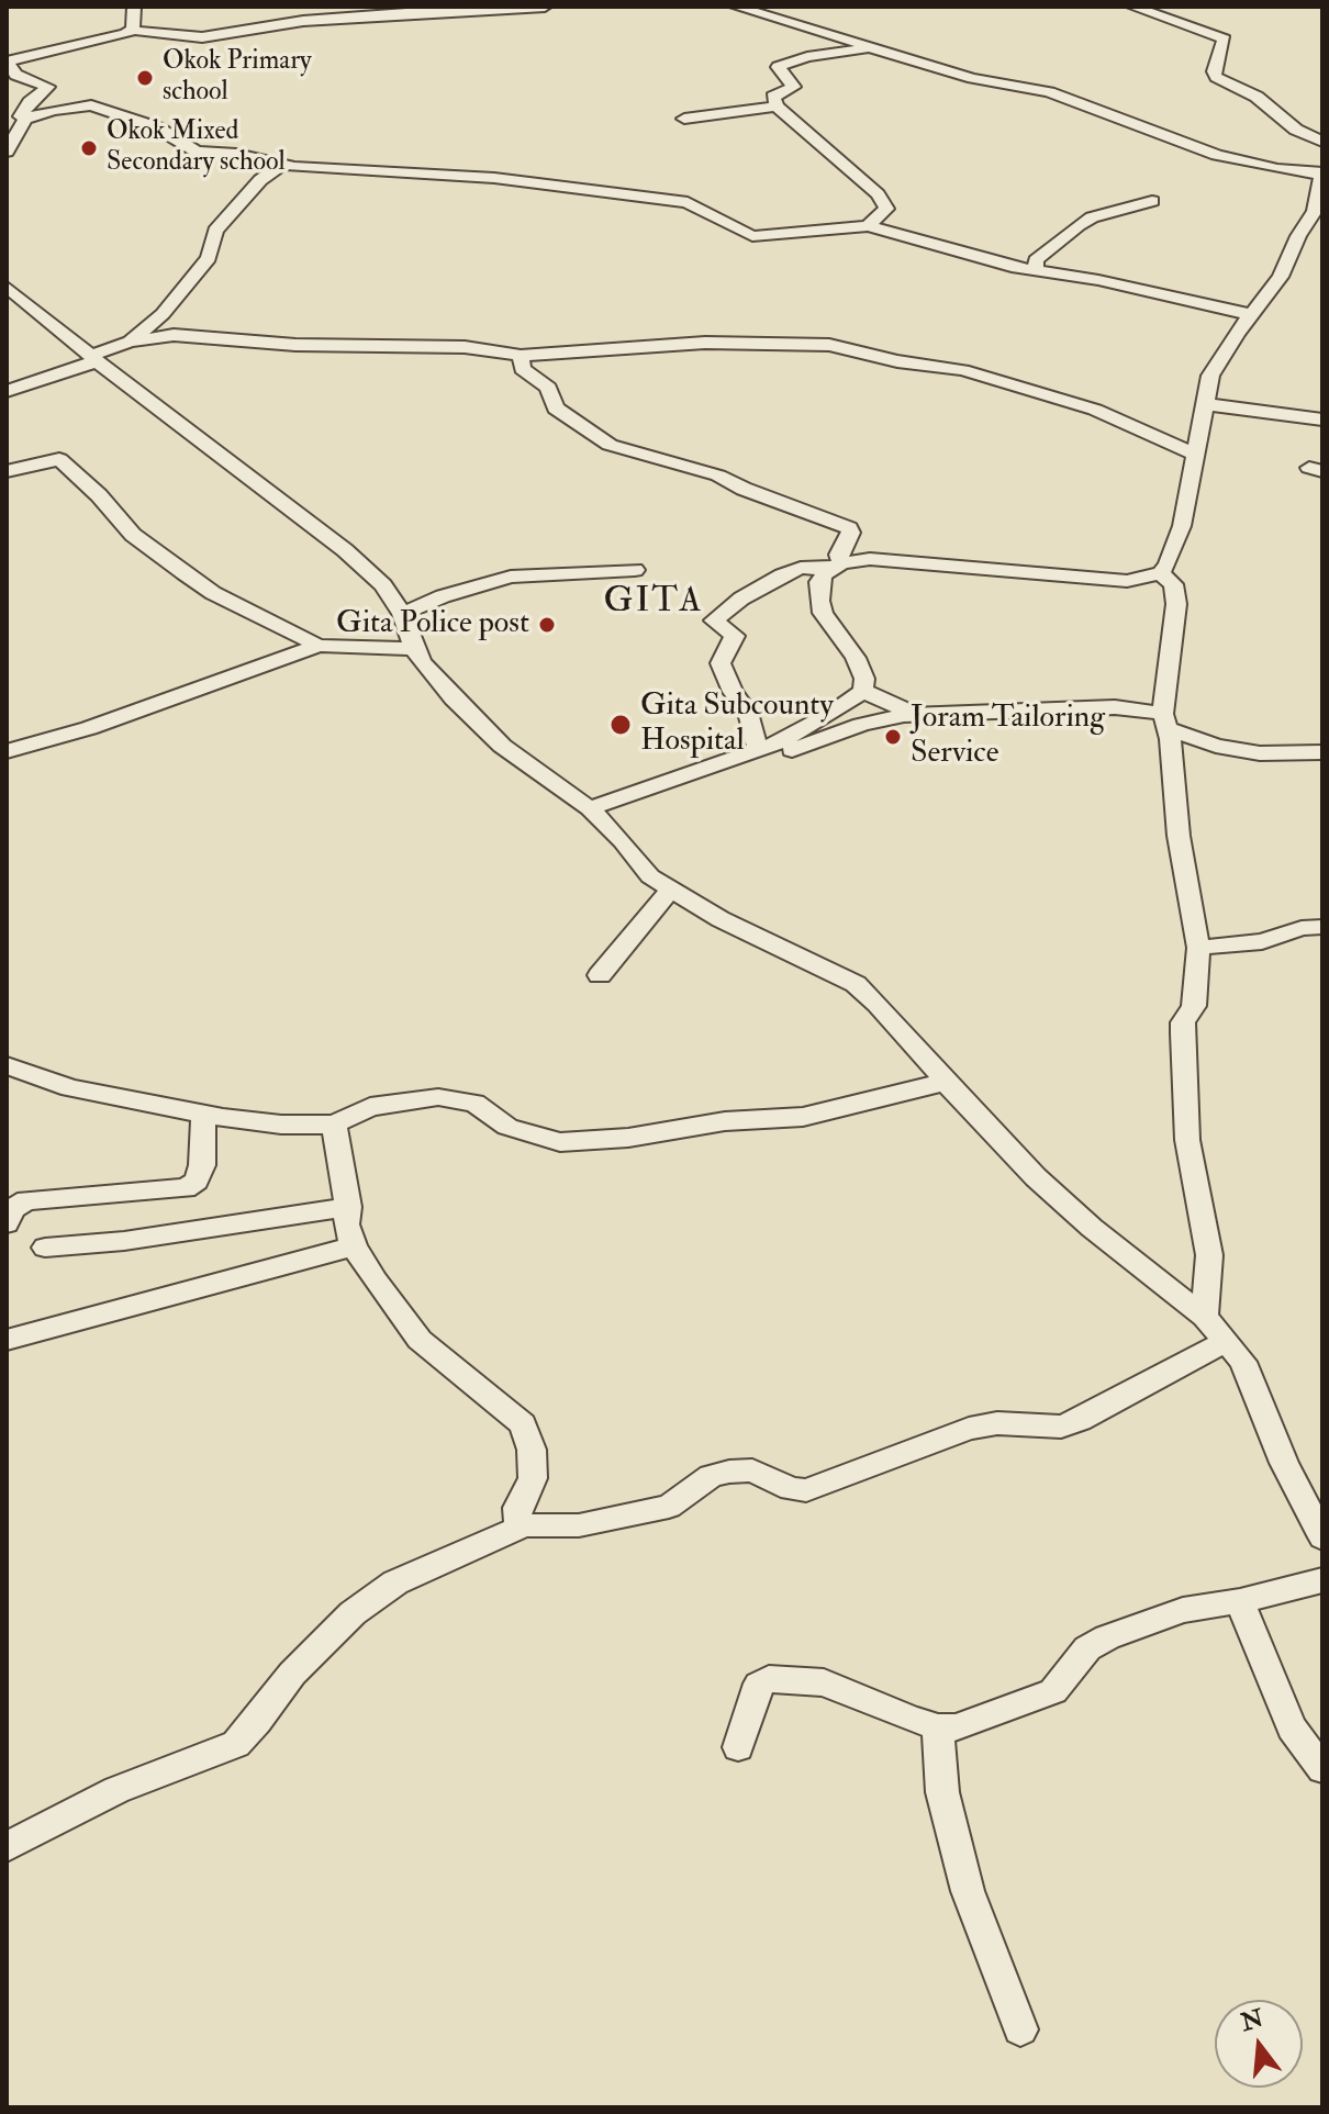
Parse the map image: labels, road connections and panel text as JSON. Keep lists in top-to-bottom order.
{
  "districts": ["GITA"],
  "places": [
    "Okok Primary school",
    "Okok Mixed Secondary school",
    "Gita Police post",
    "Gita Subcounty Hospital",
    "Joram Tailoring Service"
  ],
  "north": "top"
}
